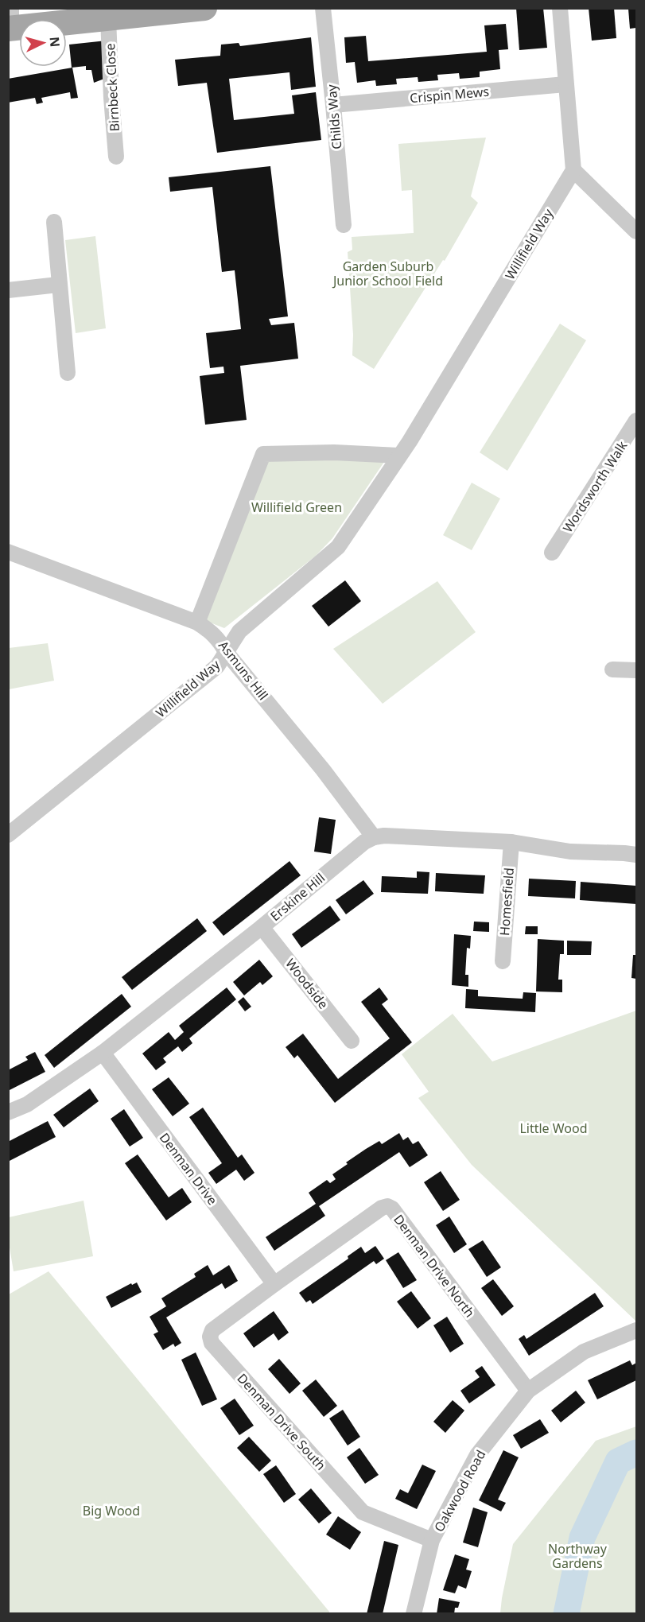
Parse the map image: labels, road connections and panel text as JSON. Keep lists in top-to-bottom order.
{
  "streets": {
    "street": [
      "Birnbeck Close",
      "Crispin Mews",
      "Childs Way",
      "Willifield Way",
      "Wordsworth Walk",
      "Asmuns Hill",
      "Erskine Hill",
      "Homesfield",
      "Woodside",
      "Denman Drive",
      "Denman Drive North",
      "Denman Drive South",
      "Oakwood Road"
    ]
  },
  "crossings": [
    ["Crispin Mews", "Childs Way"],
    ["Willifield Way", "Asmuns Hill"],
    ["Asmuns Hill", "Erskine Hill"],
    ["Erskine Hill", "Woodside"],
    ["Erskine Hill", "Denman Drive"],
    ["Denman Drive", "Denman Drive North"],
    ["Denman Drive", "Denman Drive South"],
    ["Denman Drive North", "Denman Drive South"],
    ["Denman Drive North", "Oakwood Road"],
    ["Denman Drive South", "Oakwood Road"]
  ],
  "parks": [
    "Garden Suburb Junior School Field",
    "Willifield Green",
    "Little Wood",
    "Big Wood",
    "Northway Gardens"
  ],
  "north": "right"
}
